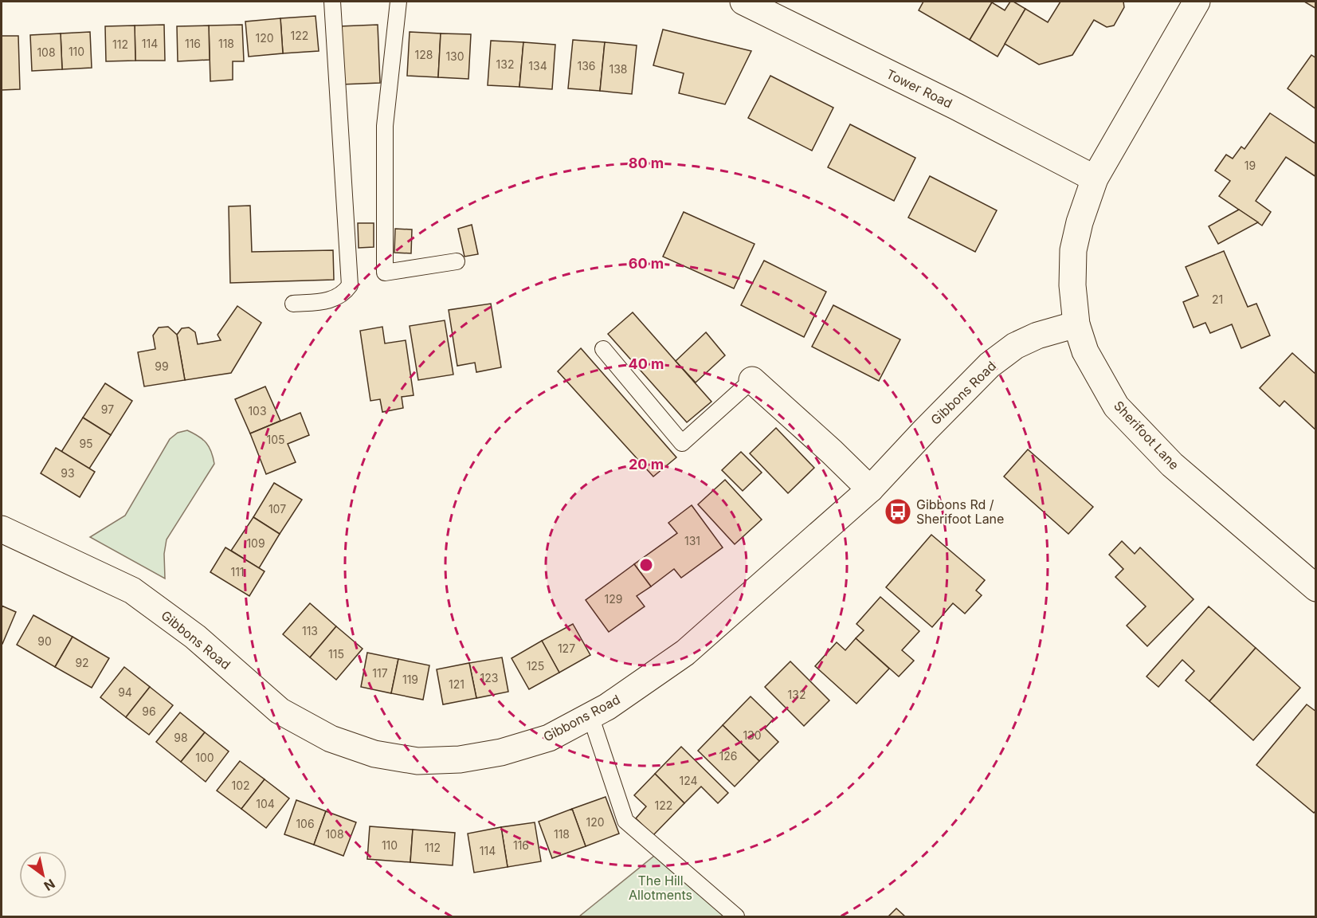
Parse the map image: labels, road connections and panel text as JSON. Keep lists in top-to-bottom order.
{
  "streets": {
    "street": ["Tower Road", "Gibbons Road", "Sherifoot Lane"]
  },
  "crossings": [
    ["Tower Road", "Sherifoot Lane"],
    ["Gibbons Road", "Sherifoot Lane"]
  ],
  "parks": ["The Hill Allotments"],
  "places": {
    "bus stop": ["Gibbons Rd / Sherifoot Lane"]
  },
  "house_numbers": [
    "122",
    "120",
    "114",
    "116",
    "118",
    "112",
    "110",
    "108",
    "128",
    "130",
    "132",
    "134",
    "136",
    "138",
    "19",
    "21",
    "99",
    "97",
    "103",
    "105",
    "95",
    "93",
    "107",
    "131",
    "109",
    "111",
    "129",
    "113",
    "90",
    "127",
    "115",
    "92",
    "125",
    "117",
    "123",
    "119",
    "121",
    "94",
    "132",
    "96",
    "130",
    "98",
    "126",
    "100",
    "124",
    "102",
    "104",
    "122",
    "120",
    "106",
    "108",
    "118",
    "110",
    "116",
    "112",
    "114"
  ],
  "north": "bottom right",
  "rings": [
    "80 m",
    "60 m",
    "40 m",
    "20 m"
  ]
}
